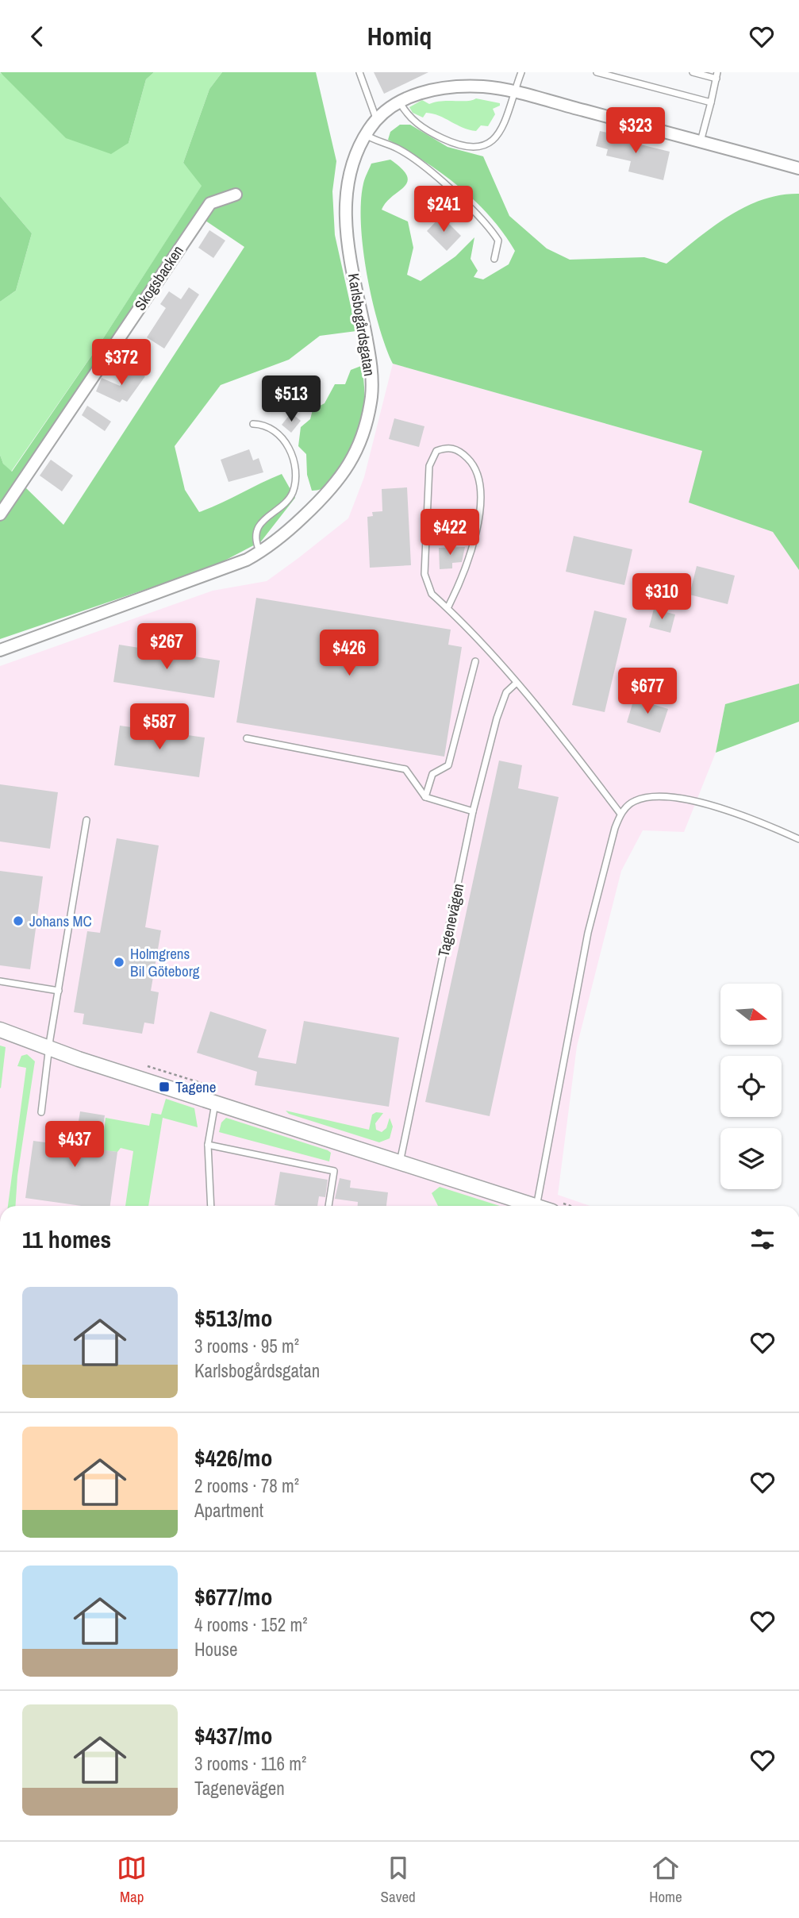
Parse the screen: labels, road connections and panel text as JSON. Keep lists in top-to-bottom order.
{
  "streets": {
    "street": ["Skogsbacken", "Karlsbogårdsgatan"],
    "lane": ["Tagenevägen"]
  },
  "places": {
    "other": ["Johans MC", "Holmgrens Bil Göteborg"],
    "transit": ["Tagene"]
  },
  "north": "right",
  "page": {
    "header": "Homiq",
    "price": [
      "$323",
      "$241",
      "$372",
      "$513",
      "$422",
      "$310",
      "$267",
      "$426",
      "$677",
      "$587",
      "$437"
    ],
    "heading": "11 homes",
    "list": [
      {
        "name": "$513/mo",
        "note": "3 rooms · 95 m² · Karlsbogårdsgatan"
      },
      {
        "name": "$426/mo",
        "note": "2 rooms · 78 m² · Apartment"
      },
      {
        "name": "$677/mo",
        "note": "4 rooms · 152 m² · House"
      },
      {
        "name": "$437/mo",
        "note": "3 rooms · 116 m² · Tagenevägen"
      }
    ],
    "tabs": ["Map", "Saved", "Home"]
  }
}
